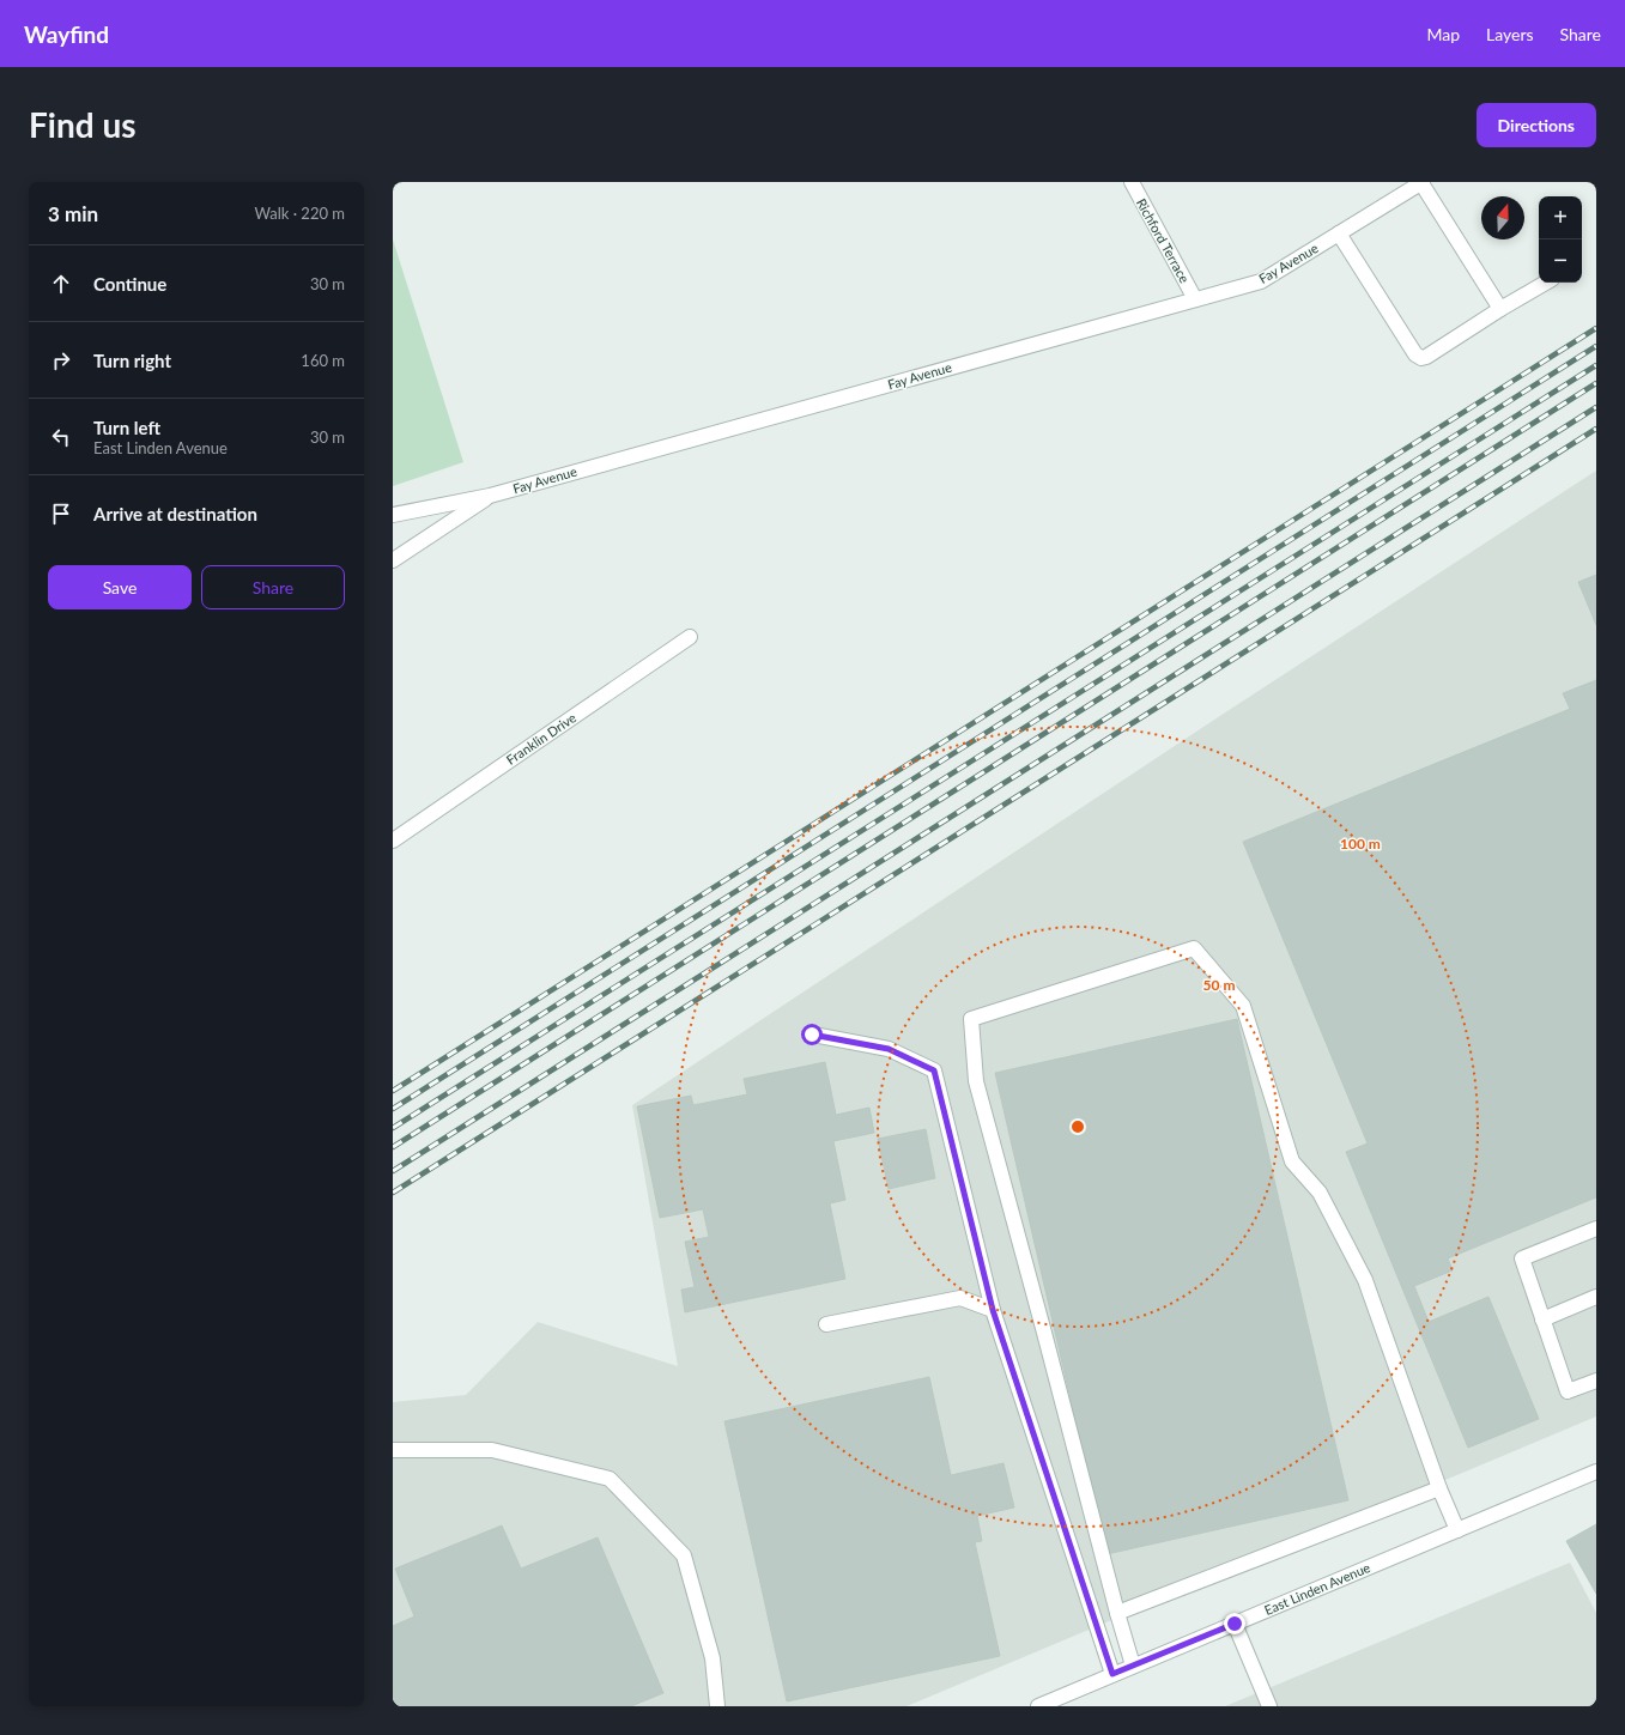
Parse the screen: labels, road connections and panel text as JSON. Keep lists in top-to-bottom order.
{
  "streets": {
    "street": [
      "Richford Terrace",
      "Fay Avenue",
      "Franklin Drive",
      "East Linden Avenue"
    ]
  },
  "crossings": [
    ["Richford Terrace", "Fay Avenue"]
  ],
  "north": "top",
  "page": {
    "header": "Wayfind",
    "nav": ["Map", "Layers", "Share"],
    "buttons": [
      "Directions",
      ["Save", "Share"]
    ],
    "title": "Find us",
    "heading": ["3 min", "Walk · 220 m"],
    "map_buttons": ["+", "−"],
    "list": [
      ["Continue", "30 m"],
      ["Turn right", "160 m"],
      ["Turn left", "East Linden Avenue", "30 m"],
      "Arrive at destination"
    ]
  },
  "rings": ["100 m", "50 m"]
}
